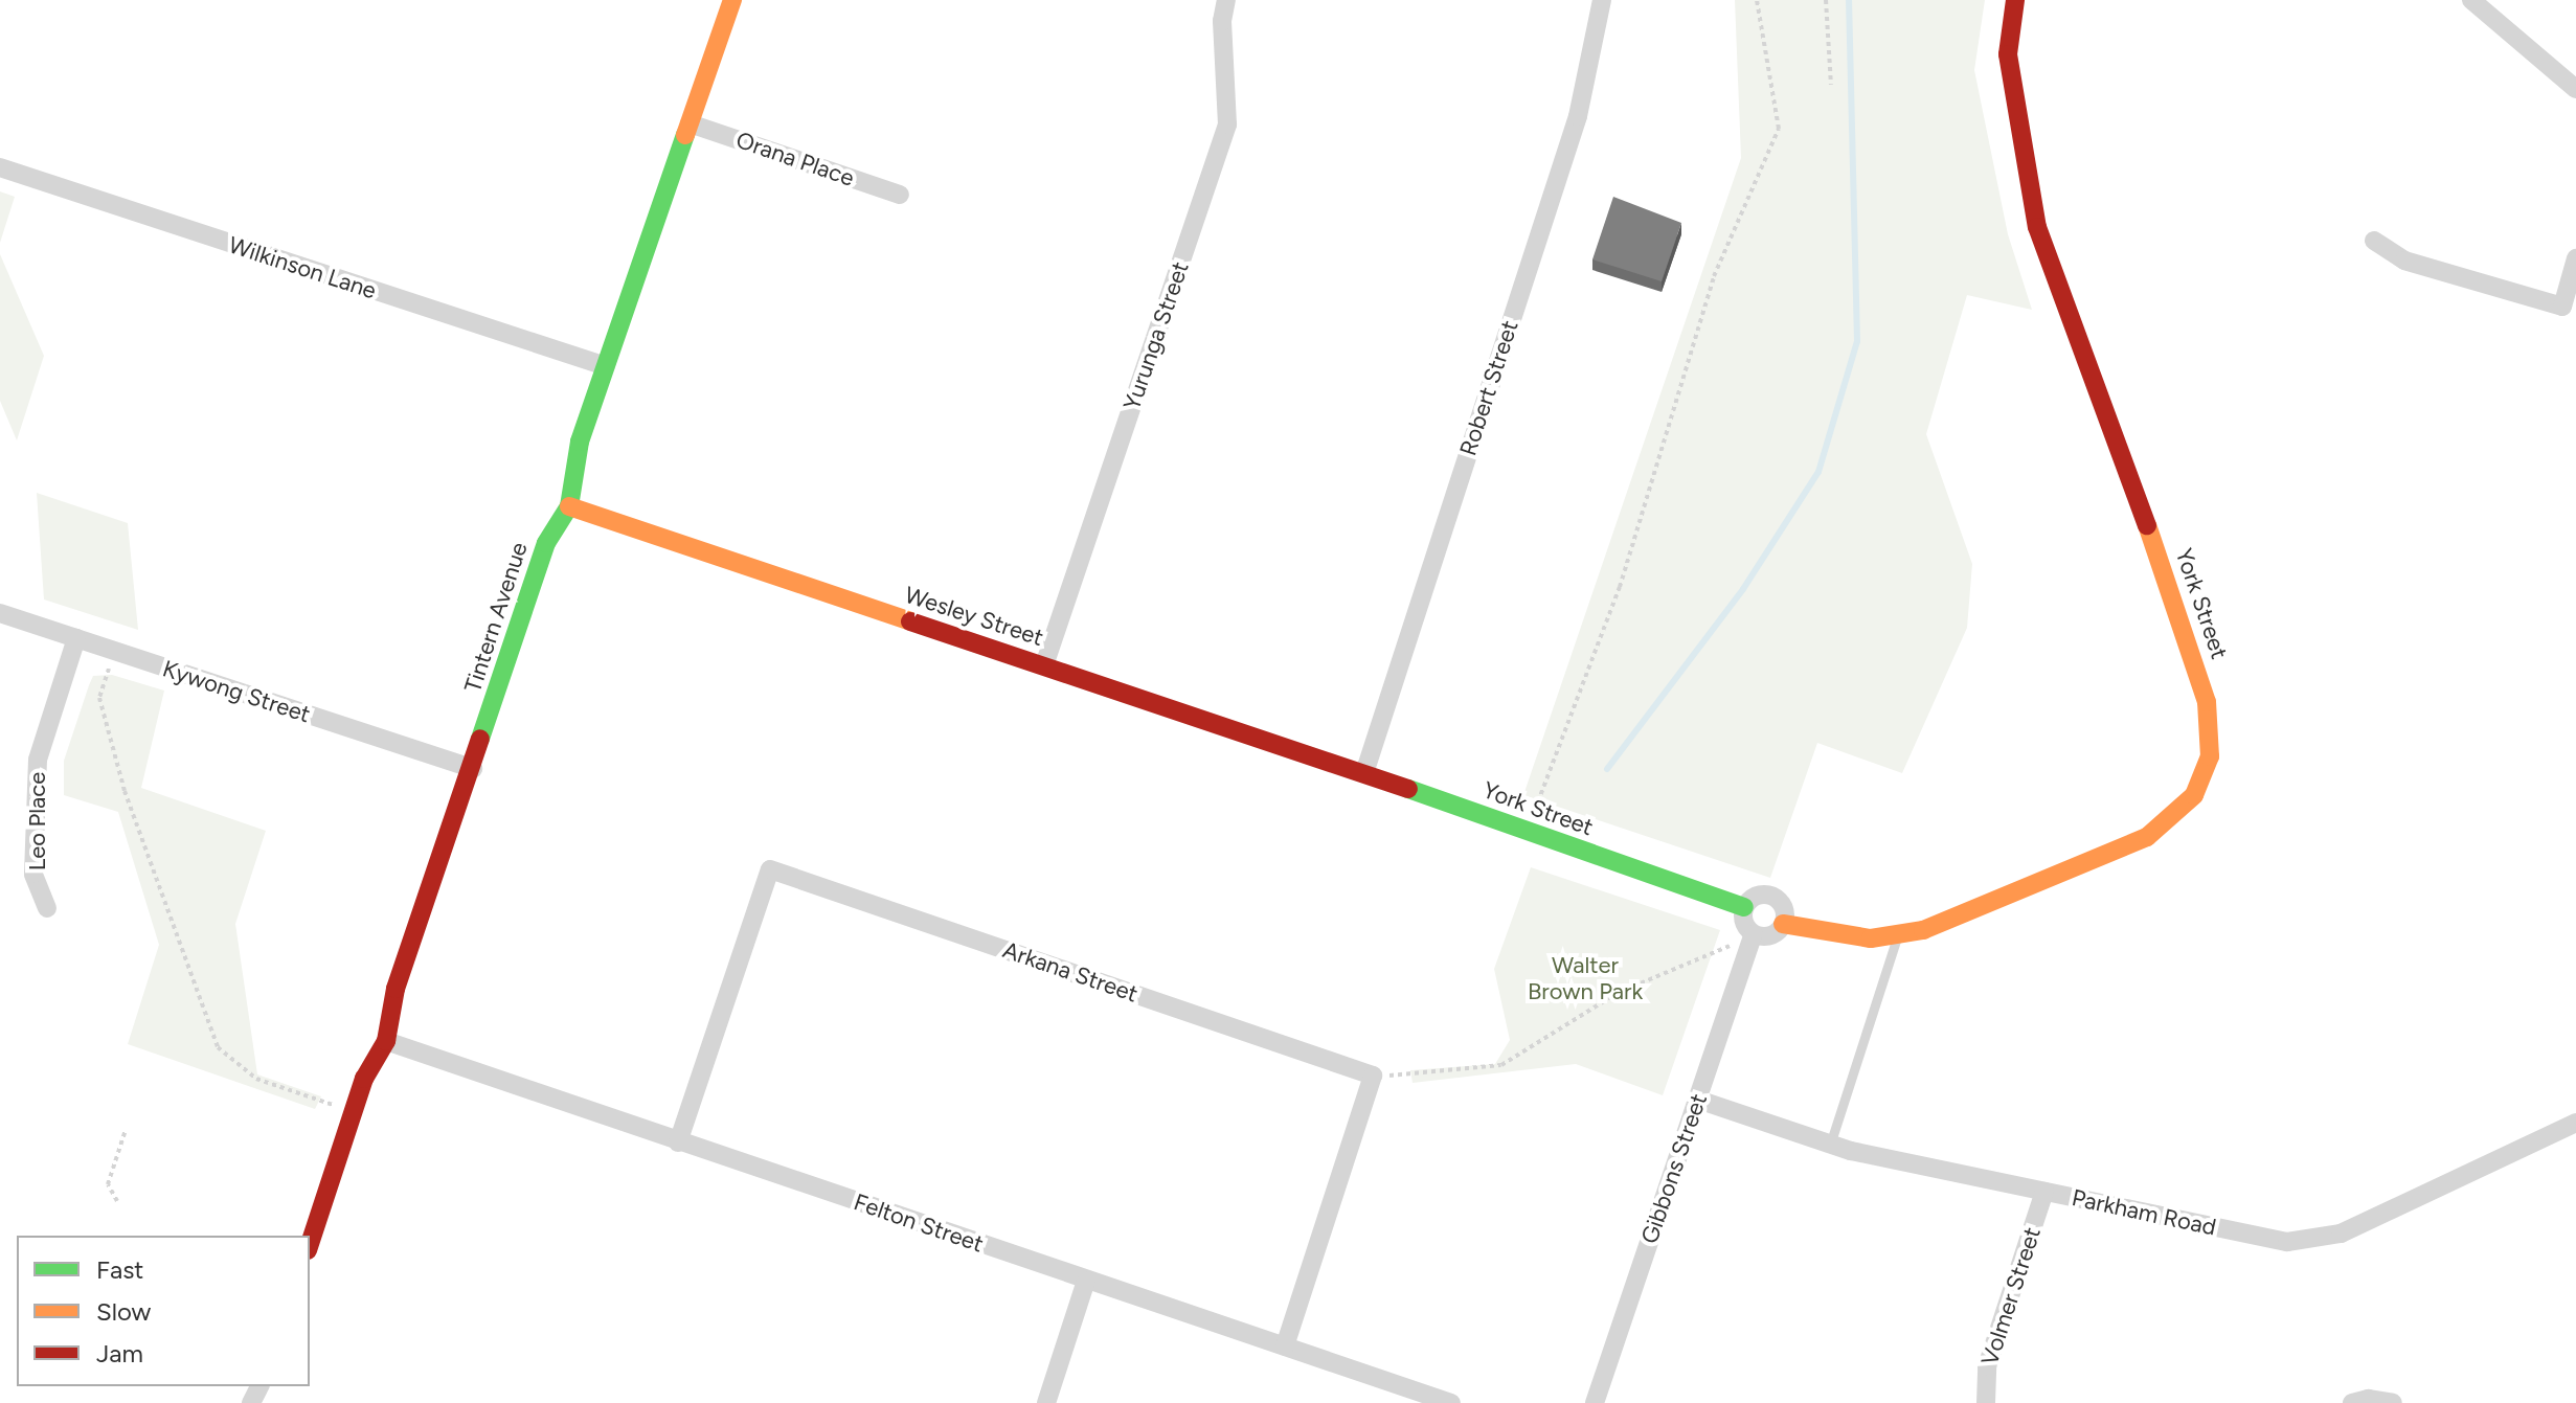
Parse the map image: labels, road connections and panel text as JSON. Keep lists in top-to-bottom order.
{
  "streets": {
    "street": [
      "Orana Place",
      "Wilkinson Lane",
      "Yurunga Street",
      "Robert Street",
      "York Street",
      "Wesley Street",
      "Tintern Avenue",
      "Kywong Street",
      "Leo Place",
      "Arkana Street",
      "Gibbons Street",
      "Parkham Road",
      "Felton Street",
      "Volmer Street"
    ]
  },
  "crossings": [
    ["Orana Place", "Tintern Avenue"],
    ["Wilkinson Lane", "Tintern Avenue"],
    ["Yurunga Street", "Wesley Street"],
    ["Robert Street", "York Street"],
    ["Robert Street", "Wesley Street"],
    ["York Street", "Wesley Street"],
    ["York Street", "Gibbons Street"],
    ["Wesley Street", "Tintern Avenue"],
    ["Tintern Avenue", "Kywong Street"],
    ["Tintern Avenue", "Felton Street"],
    ["Kywong Street", "Leo Place"],
    ["Arkana Street", "Felton Street"],
    ["Gibbons Street", "Parkham Road"],
    ["Parkham Road", "Volmer Street"]
  ],
  "parks": ["Walter Brown Park"],
  "legend": ["Fast", "Slow", "Jam"]
}
